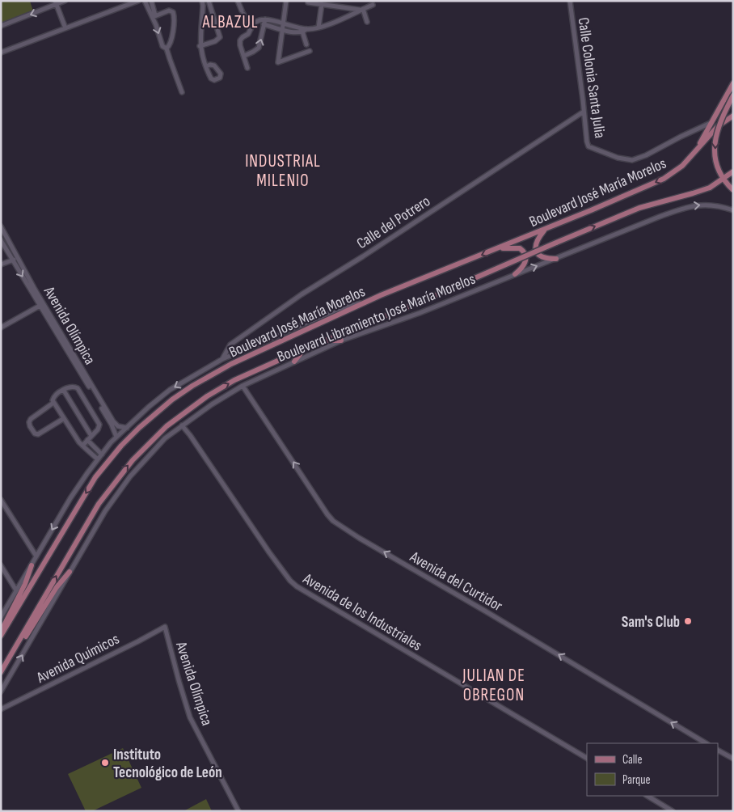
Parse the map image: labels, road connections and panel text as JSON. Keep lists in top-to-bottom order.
{
  "streets": {
    "main road": ["Boulevard José María Morelos"],
    "street": [
      "Calle Colonia Santa Julia",
      "Calle del Potrero",
      "Boulevard Libramiento José María Morelos",
      "Avenida Olímpica",
      "Avenida del Curtidor",
      "Avenida de los Industriales",
      "Avenida Químicos"
    ]
  },
  "crossings": [
    ["Calle Colonia Santa Julia", "Calle del Potrero"],
    ["Boulevard José María Morelos", "Boulevard Libramiento José María Morelos"],
    ["Calle del Potrero", "Boulevard Libramiento José María Morelos"],
    ["Boulevard Libramiento José María Morelos", "Avenida Olímpica"],
    ["Boulevard Libramiento José María Morelos", "Avenida del Curtidor"],
    ["Boulevard Libramiento José María Morelos", "Avenida de los Industriales"],
    ["Avenida Olímpica", "Avenida Químicos"]
  ],
  "one_way": ["Avenida del Curtidor"],
  "districts": ["ALBAZUL", "INDUSTRIAL MILENIO", "JULIAN DE OBREGON"],
  "places": ["Sam's Club", "Instituto Tecnológico de León"],
  "legend": ["Calle", "Parque"]
}
